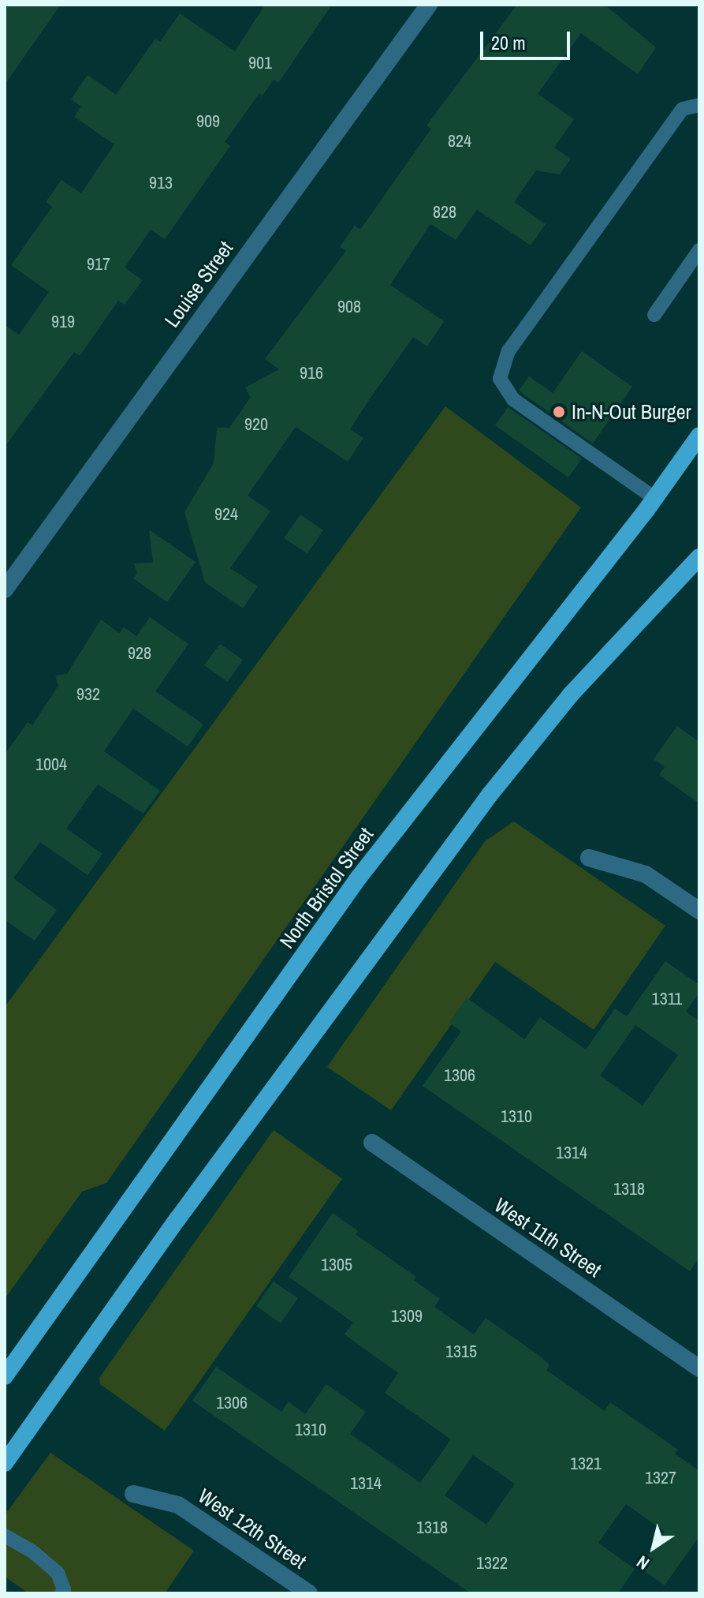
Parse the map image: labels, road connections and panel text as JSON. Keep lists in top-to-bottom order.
{
  "streets": {
    "main road": ["North Bristol Street"],
    "street": ["Louise Street", "West 11th Street", "West 12th Street"]
  },
  "places": ["In-N-Out Burger"],
  "house_numbers": [
    "901",
    "909",
    "824",
    "913",
    "828",
    "917",
    "908",
    "919",
    "916",
    "920",
    "924",
    "928",
    "932",
    "1004",
    "1311",
    "1306",
    "1310",
    "1314",
    "1318",
    "1305",
    "1309",
    "1315",
    "1306",
    "1310",
    "1321",
    "1327",
    "1314",
    "1318",
    "1322"
  ],
  "scale_bar": "20 m",
  "north": "bottom left"
}
